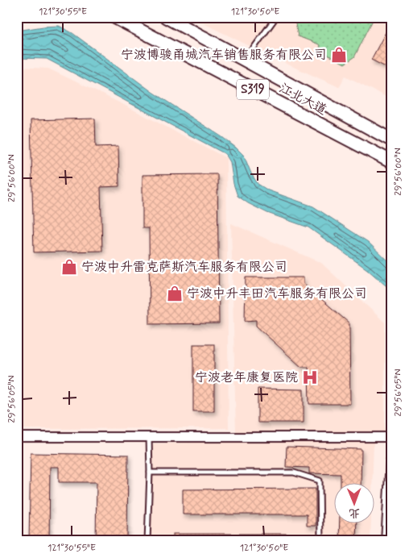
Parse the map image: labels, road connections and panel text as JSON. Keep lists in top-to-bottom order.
{
  "streets": {
    "main road": ["S319", "江北大道"]
  },
  "places": {
    "shop": ["宁波博骏甬城汽车销售服务有限公司", "宁波中升雷克萨斯汽车服务有限公司", "宁波中升丰田汽车服务有限公司"],
    "hospital": ["宁波老年康复医院"]
  },
  "north": "bottom",
  "coordinates": [
    "121°30'55\"E",
    "121°30'50\"E",
    "29°56'00\"N",
    "29°56'05\"N"
  ]
}
